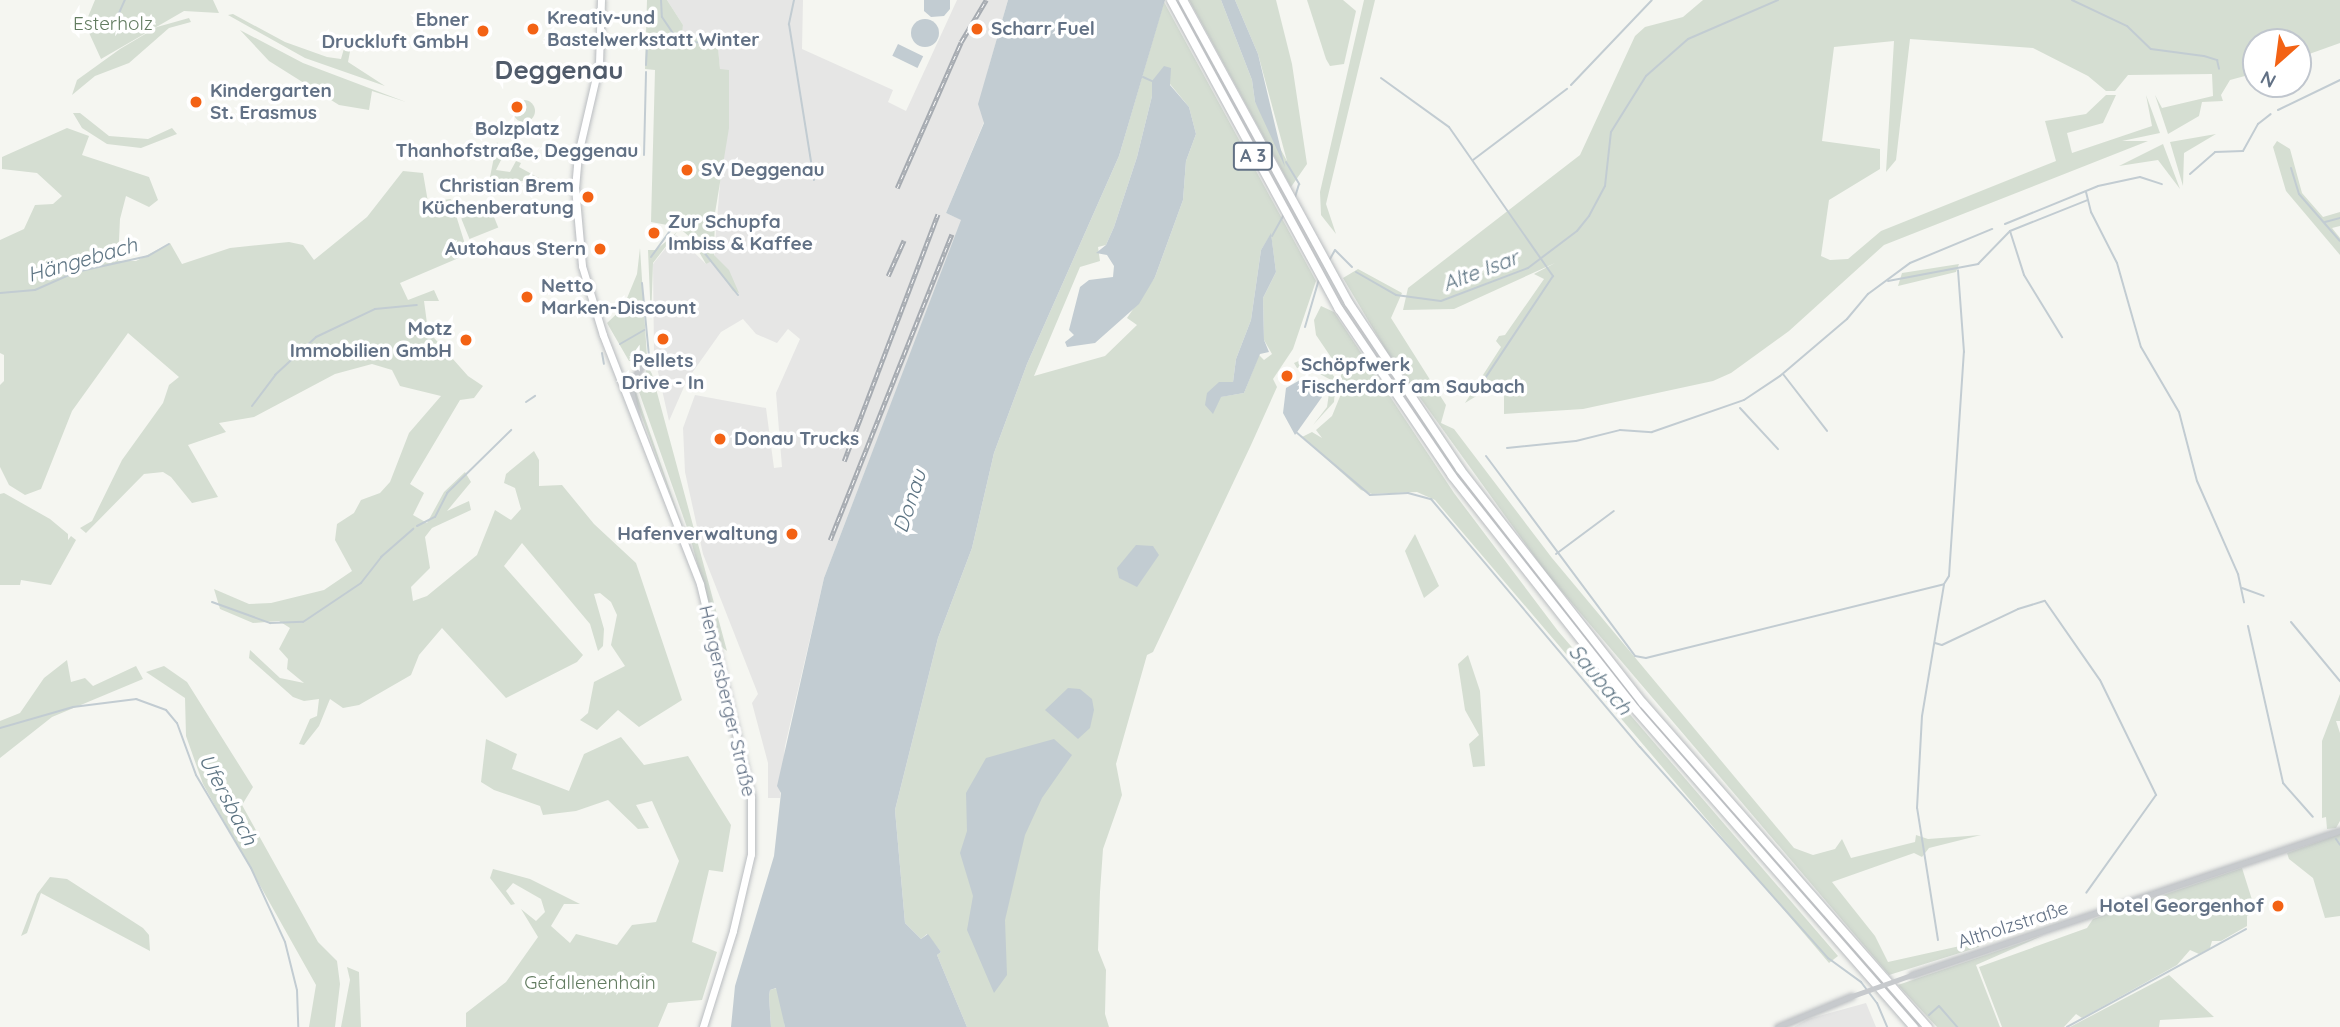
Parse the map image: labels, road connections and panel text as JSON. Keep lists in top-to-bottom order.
{
  "streets": {
    "highway": ["A 3"],
    "main road": ["Hengersberger Straße"],
    "street": ["Altholzstraße"]
  },
  "districts": ["Deggenau"],
  "water": [
    "Hängebach",
    "Alte Isar",
    "Donau",
    "Saubach",
    "Ufersbach"
  ],
  "parks": ["Esterholz", "Gefallenenhain"],
  "places": [
    "Kreativ-und Bastelwerkstatt Winter",
    "Scharr Fuel",
    "Ebner Druckluft GmbH",
    "Kindergarten St. Erasmus",
    "Bolzplatz Thanhofstraße, Deggenau",
    "SV Deggenau",
    "Christian Brem Küchenberatung",
    "Zur Schupfa Imbiss & Kaffee",
    "Autohaus Stern",
    "Netto Marken-Discount",
    "Pellets Drive - In",
    "Motz Immobilien GmbH",
    "Schöpfwerk Fischerdorf am Saubach",
    "Donau Trucks",
    "Hafenverwaltung",
    "Hotel Georgenhof"
  ],
  "north": "bottom left"
}
